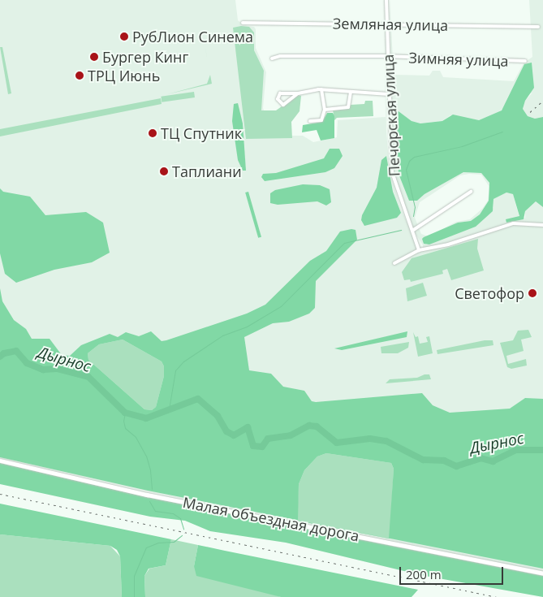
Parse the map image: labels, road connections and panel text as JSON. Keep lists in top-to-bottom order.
{
  "streets": {
    "street": [
      "Земляная улица",
      "Зимняя улица",
      "Печорская улица",
      "Малая объездная дорога"
    ]
  },
  "crossings": [
    ["Земляная улица", "Печорская улица"],
    ["Зимняя улица", "Печорская улица"]
  ],
  "water": ["Дырнос"],
  "places": [
    "РубЛион Синема",
    "Бургер Кинг",
    "ТРЦ Июнь",
    "ТЦ Спутник",
    "Таплиани",
    "Светофор"
  ],
  "scale_bar": "200 m"
}
